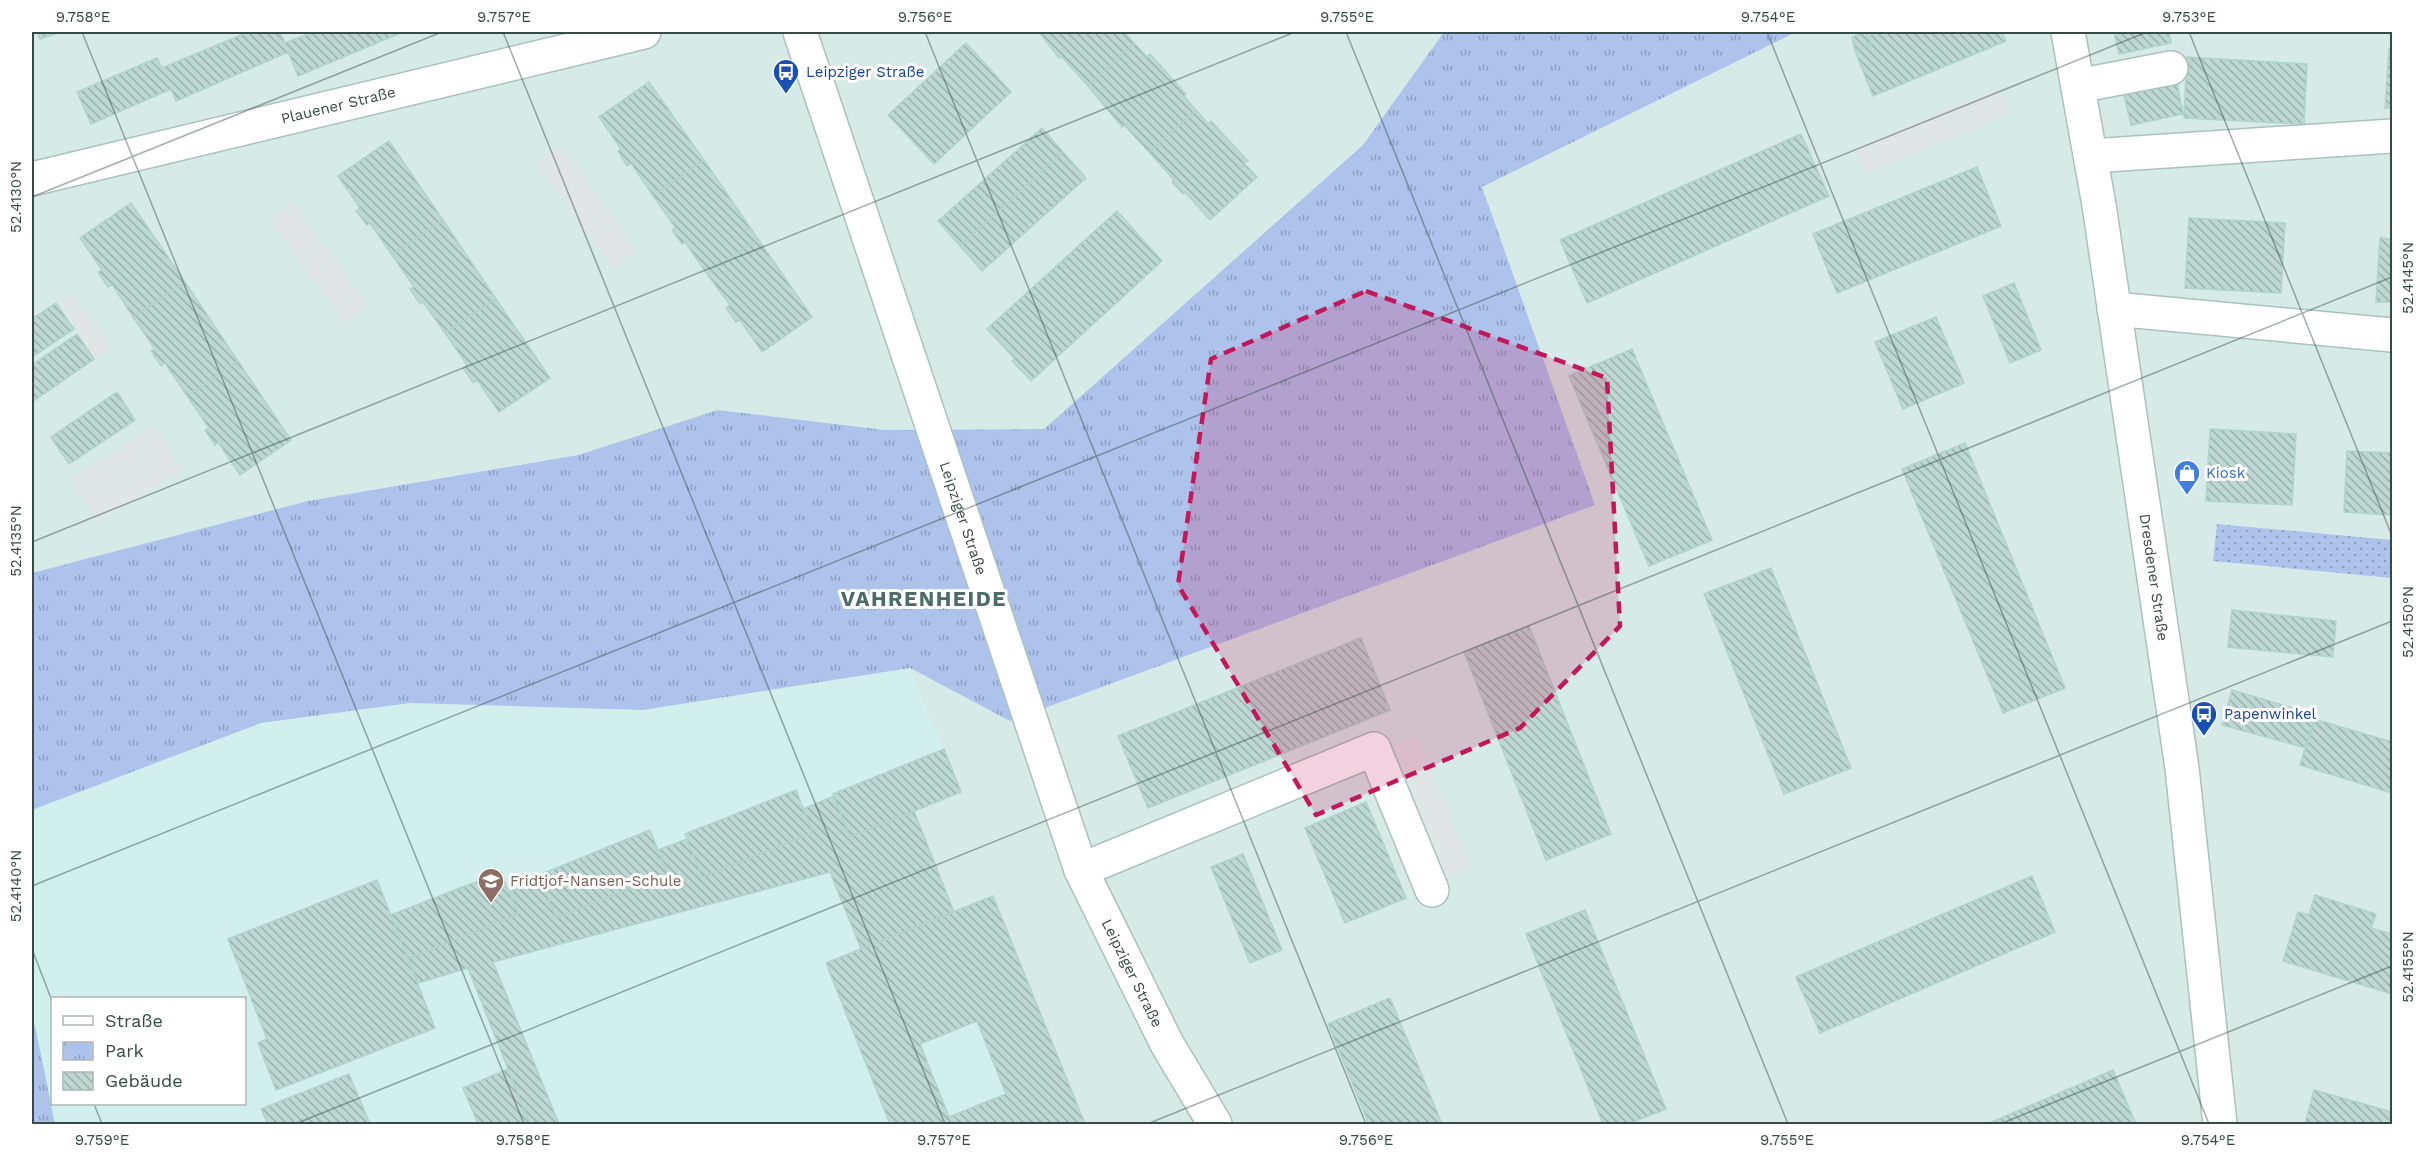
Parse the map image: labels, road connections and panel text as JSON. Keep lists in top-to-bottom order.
{
  "streets": {
    "street": ["Plauener Straße", "Leipziger Straße", "Dresdener Straße"]
  },
  "districts": ["VAHRENHEIDE"],
  "places": {
    "bus stop": ["Leipziger Straße", "Papenwinkel"],
    "shop": ["Kiosk"],
    "school or university": ["Fridtjof-Nansen-Schule"]
  },
  "legend": ["Straße", "Park", "Gebäude"],
  "coordinates": [
    "9.758°E",
    "9.757°E",
    "9.756°E",
    "9.755°E",
    "9.754°E",
    "9.753°E",
    "52.4130°N",
    "52.4145°N",
    "52.4135°N",
    "52.4150°N",
    "52.4140°N",
    "52.4155°N",
    "9.759°E"
  ]
}
